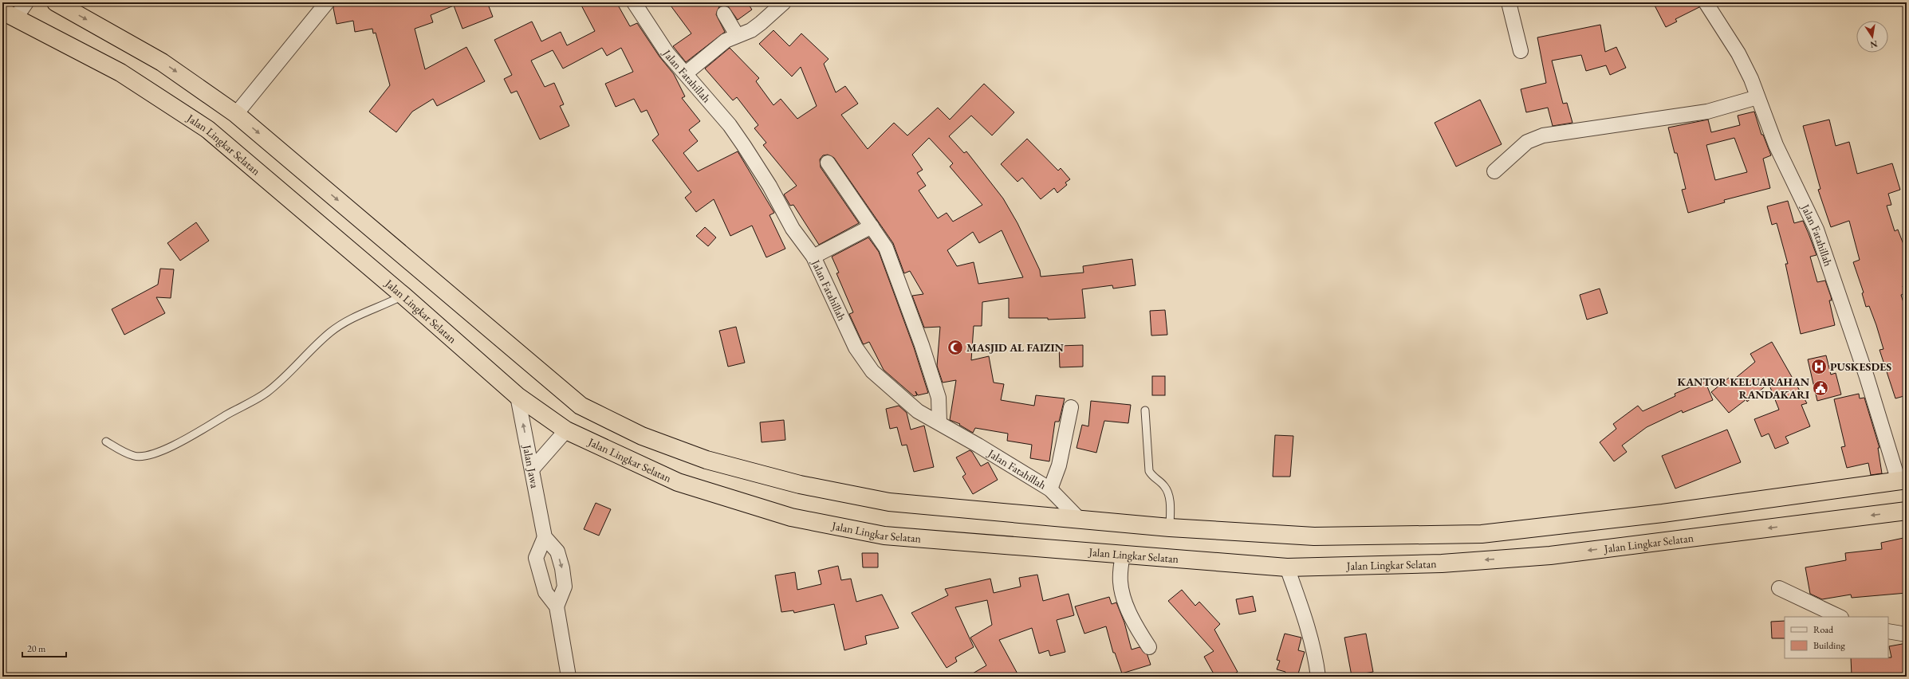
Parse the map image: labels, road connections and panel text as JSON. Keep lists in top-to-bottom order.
{
  "streets": {
    "highway": ["Jalan Lingkar Selatan"],
    "street": ["Jalan Fatahillah", "Jalan Jawa"]
  },
  "crossings": [
    ["Jalan Lingkar Selatan", "Jalan Jawa"]
  ],
  "one_way": ["Jalan Jawa"],
  "places": {
    "mosque": ["MASJID AL FAIZIN"],
    "hospital": ["PUSKESDES"],
    "public building": ["KANTOR KELUARAHAN RANDAKARI"]
  },
  "legend": ["Road", "Building"],
  "scale_bar": "20 m",
  "north": "bottom"
}
